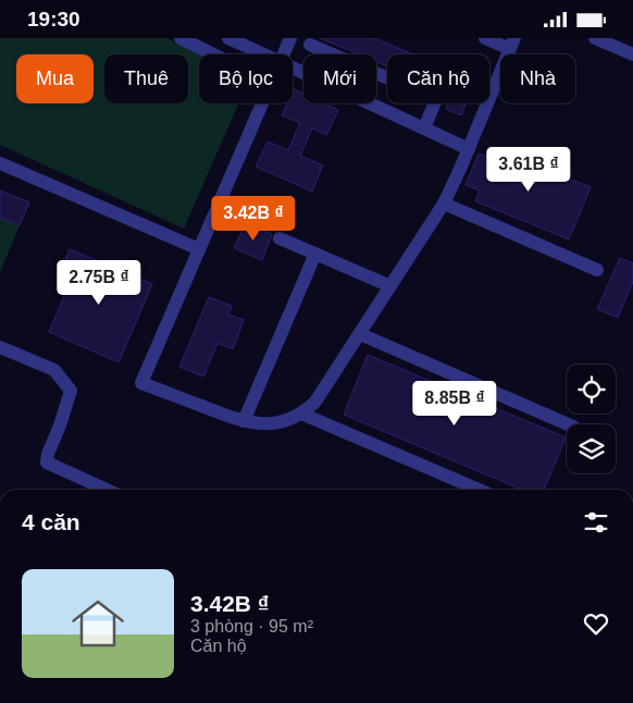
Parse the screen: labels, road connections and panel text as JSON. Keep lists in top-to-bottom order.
{
  "page": {
    "status": "19:30",
    "chip": [
      "Mua",
      "Thuê",
      "Bộ lọc",
      "Mới",
      "Căn hộ",
      "Nhà"
    ],
    "price": [
      "3.61B ₫",
      "3.42B ₫",
      "2.75B ₫",
      "8.85B ₫"
    ],
    "heading": "4 căn",
    "list": [
      {
        "name": "3.42B ₫",
        "note": "3 phòng · 95 m² · Căn hộ"
      }
    ]
  }
}
